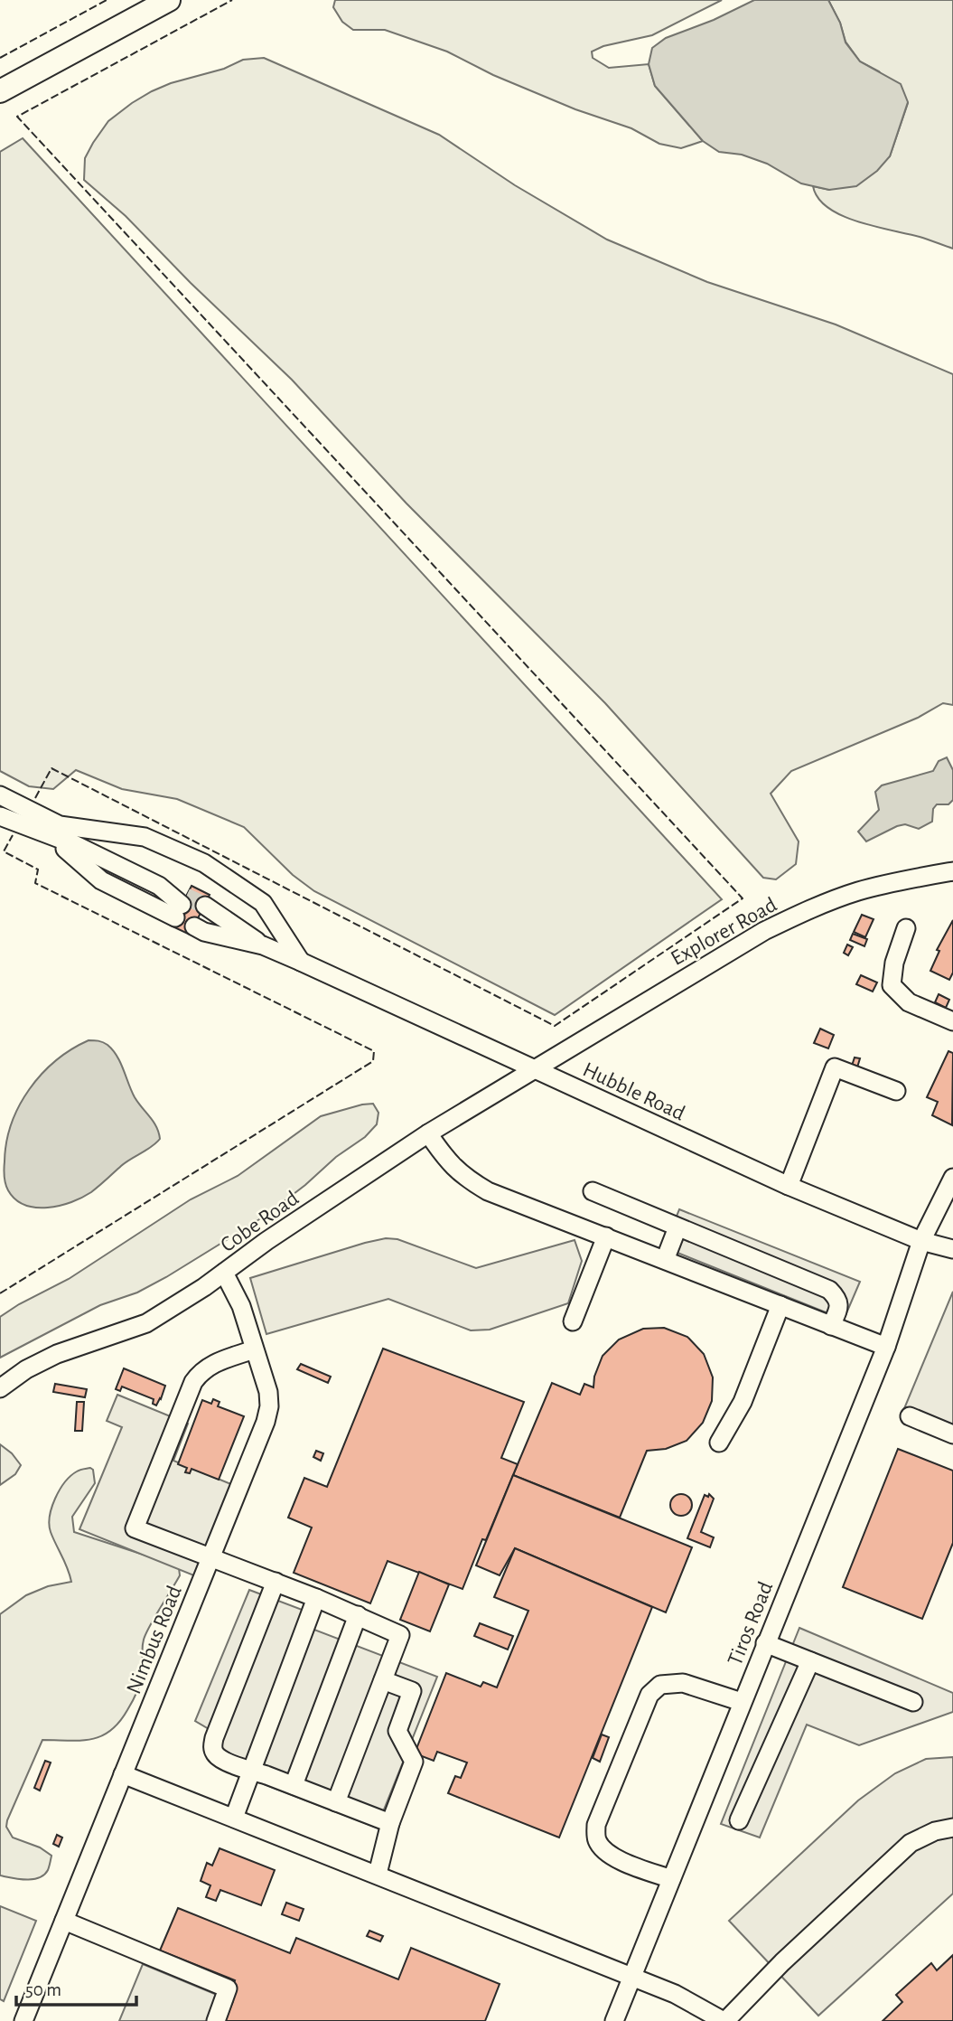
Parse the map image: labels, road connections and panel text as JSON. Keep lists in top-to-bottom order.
{
  "streets": {
    "street": [
      "Explorer Road",
      "Hubble Road",
      "Cobe Road",
      "Tiros Road",
      "Nimbus Road"
    ]
  },
  "crossings": [
    ["Explorer Road", "Hubble Road"],
    ["Explorer Road", "Cobe Road"],
    ["Hubble Road", "Cobe Road"],
    ["Hubble Road", "Tiros Road"],
    ["Cobe Road", "Nimbus Road"]
  ],
  "scale_bar": "50 m"
}
